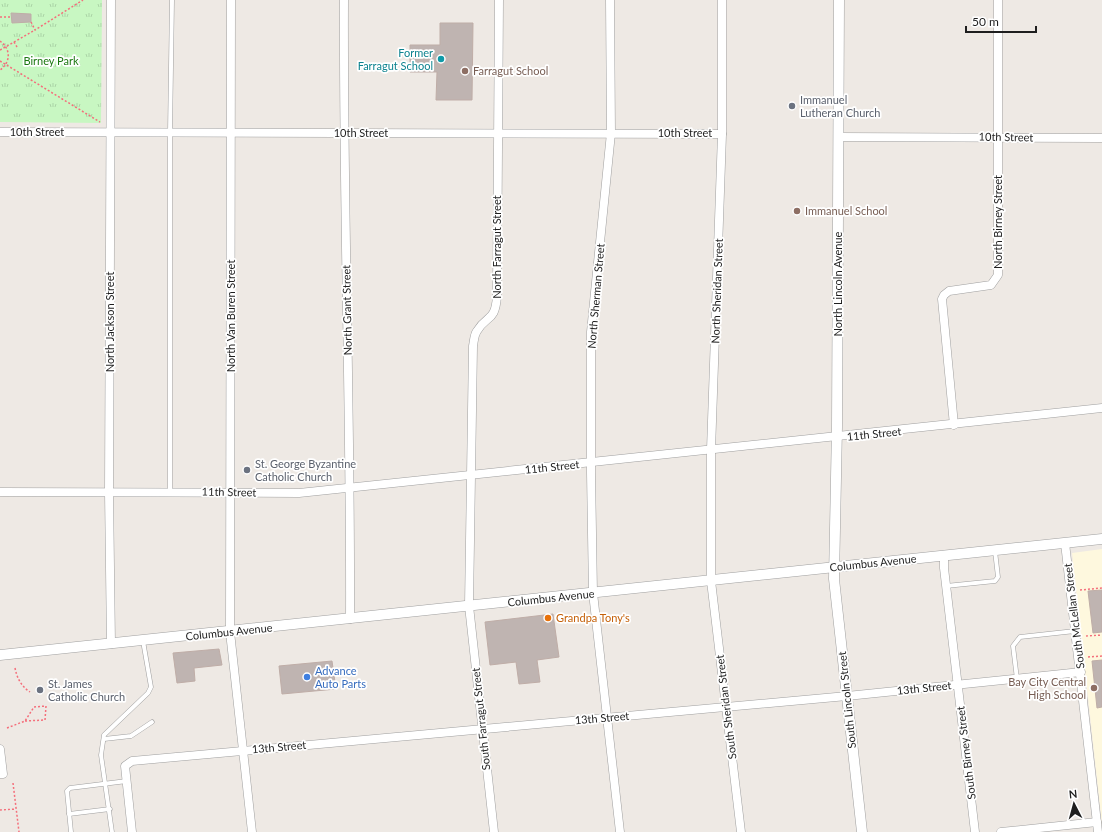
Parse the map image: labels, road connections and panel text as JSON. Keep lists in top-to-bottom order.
{
  "streets": {
    "street": [
      "10th Street",
      "North Birney Street",
      "North Farragut Street",
      "North Lincoln Avenue",
      "North Sheridan Street",
      "North Sherman Street",
      "North Grant Street",
      "North Van Buren Street",
      "North Jackson Street",
      "11th Street",
      "Columbus Avenue",
      "South McLellan Street",
      "13th Street",
      "South Lincoln Street",
      "South Sheridan Street",
      "South Farragut Street",
      "South Birney Street"
    ]
  },
  "crossings": [
    ["10th Street", "North Birney Street"],
    ["10th Street", "North Farragut Street"],
    ["10th Street", "North Lincoln Avenue"],
    ["10th Street", "North Sheridan Street"],
    ["10th Street", "North Sherman Street"],
    ["10th Street", "North Grant Street"],
    ["10th Street", "North Van Buren Street"],
    ["10th Street", "North Jackson Street"],
    ["North Birney Street", "11th Street"],
    ["North Farragut Street", "11th Street"],
    ["North Farragut Street", "Columbus Avenue"],
    ["North Farragut Street", "South Farragut Street"],
    ["North Lincoln Avenue", "11th Street"],
    ["North Lincoln Avenue", "Columbus Avenue"],
    ["North Lincoln Avenue", "South Lincoln Street"],
    ["North Sheridan Street", "11th Street"],
    ["North Sheridan Street", "Columbus Avenue"],
    ["North Sheridan Street", "South Sheridan Street"],
    ["North Sherman Street", "11th Street"],
    ["North Sherman Street", "Columbus Avenue"],
    ["North Sherman Street", "13th Street"],
    ["North Grant Street", "11th Street"],
    ["North Grant Street", "Columbus Avenue"],
    ["North Van Buren Street", "11th Street"],
    ["North Van Buren Street", "Columbus Avenue"],
    ["North Van Buren Street", "13th Street"],
    ["North Jackson Street", "11th Street"],
    ["North Jackson Street", "Columbus Avenue"],
    ["Columbus Avenue", "South McLellan Street"],
    ["Columbus Avenue", "South Lincoln Street"],
    ["Columbus Avenue", "South Sheridan Street"],
    ["Columbus Avenue", "South Farragut Street"],
    ["Columbus Avenue", "South Birney Street"],
    ["South McLellan Street", "13th Street"],
    ["13th Street", "South Lincoln Street"],
    ["13th Street", "South Sheridan Street"],
    ["13th Street", "South Farragut Street"],
    ["13th Street", "South Birney Street"]
  ],
  "parks": ["Birney Park"],
  "places": [
    "Former Farragut School",
    "Farragut School",
    "Immanuel Lutheran Church",
    "Immanuel School",
    "St. George Byzantine Catholic Church",
    "Grandpa Tony's",
    "Advance Auto Parts",
    "Bay City Central High School",
    "St. James Catholic Church"
  ],
  "scale_bar": "50 m",
  "north": "top"
}
